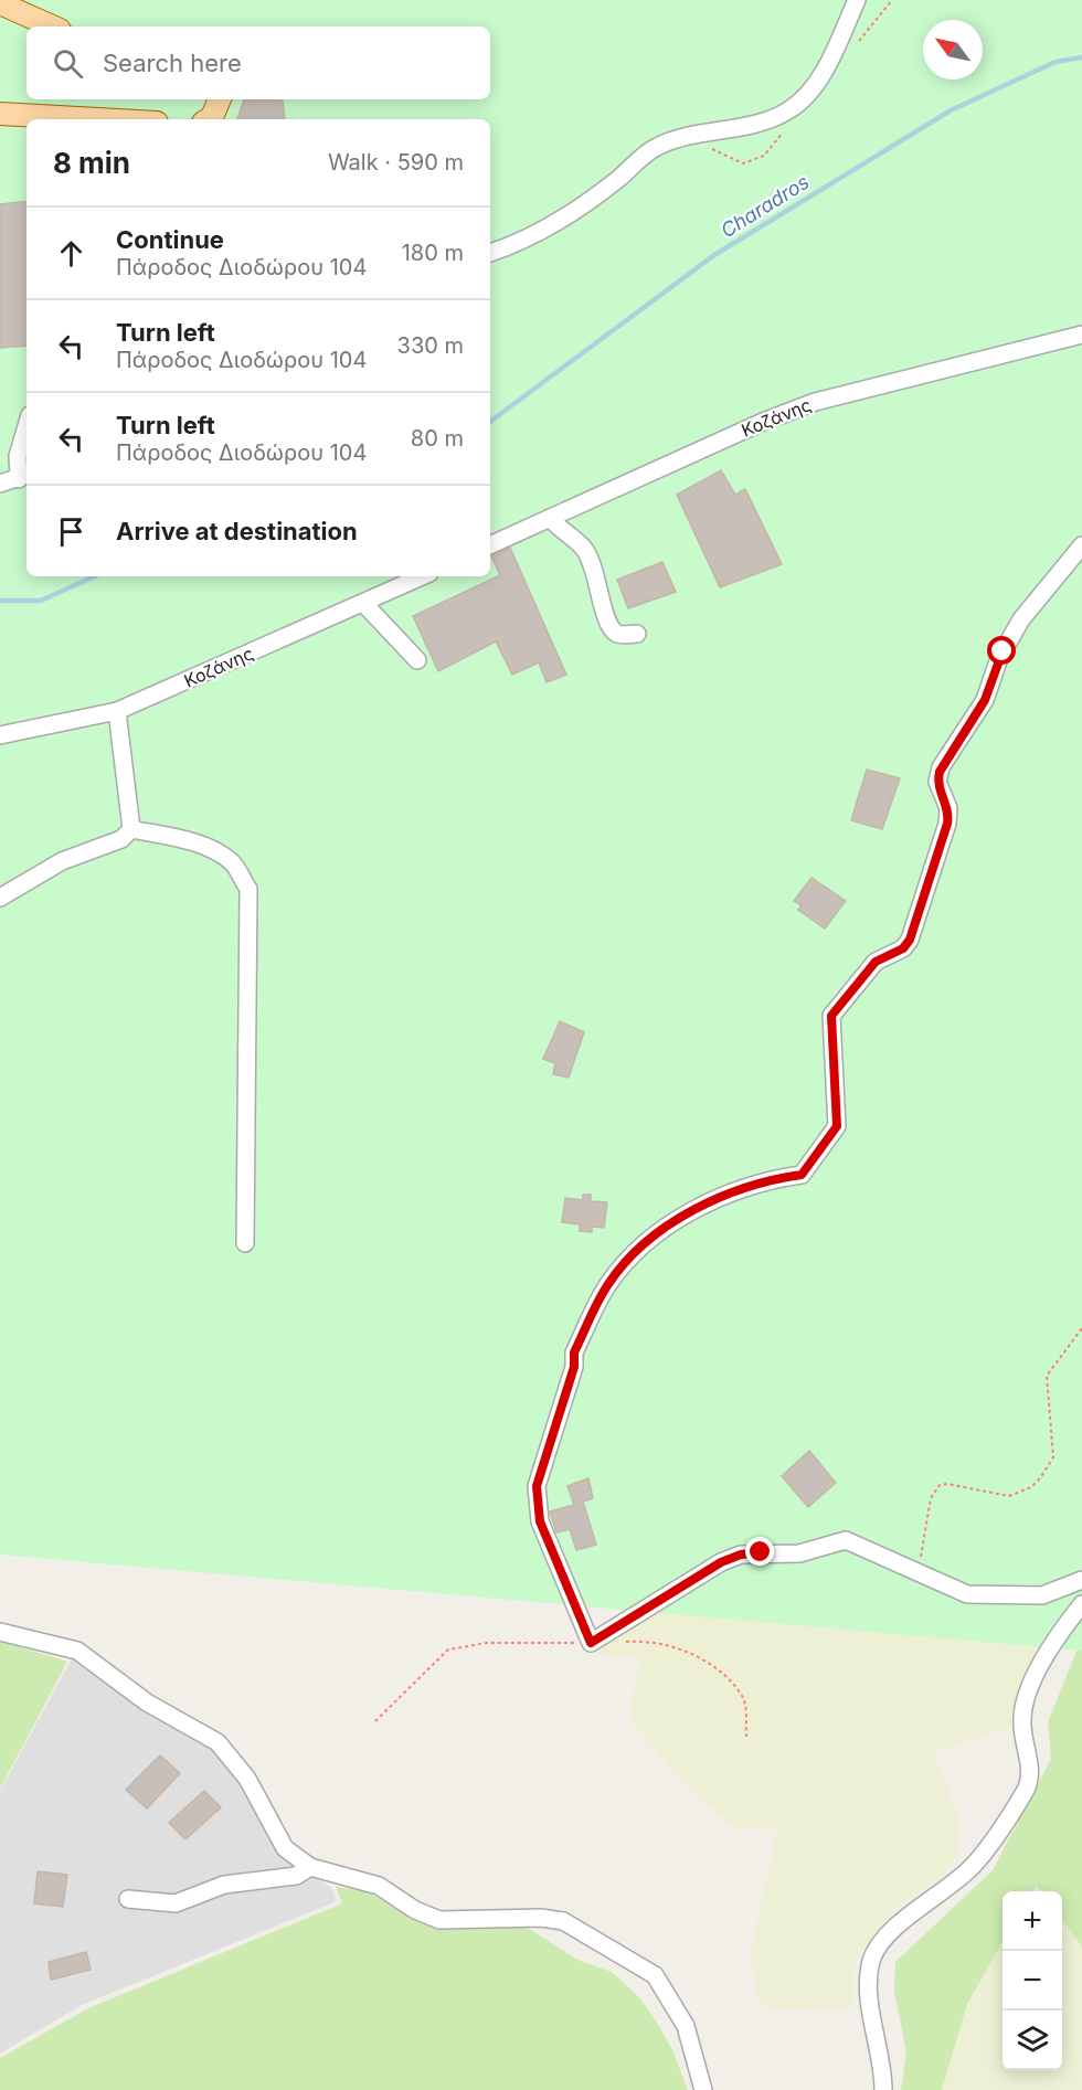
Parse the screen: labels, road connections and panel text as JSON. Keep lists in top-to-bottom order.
{
  "streets": {
    "street": ["Κοζάνης"]
  },
  "water": ["Charadros"],
  "north": "top left",
  "page": {
    "search": "Search here",
    "heading": ["8 min", "Walk · 590 m"],
    "list": [
      ["Continue", "Πάροδος Διοδώρου 104", "180 m"],
      ["Turn left", "Πάροδος Διοδώρου 104", "330 m"],
      ["Turn left", "Πάροδος Διοδώρου 104", "80 m"],
      "Arrive at destination"
    ],
    "map_buttons": ["+", "−"]
  }
}
